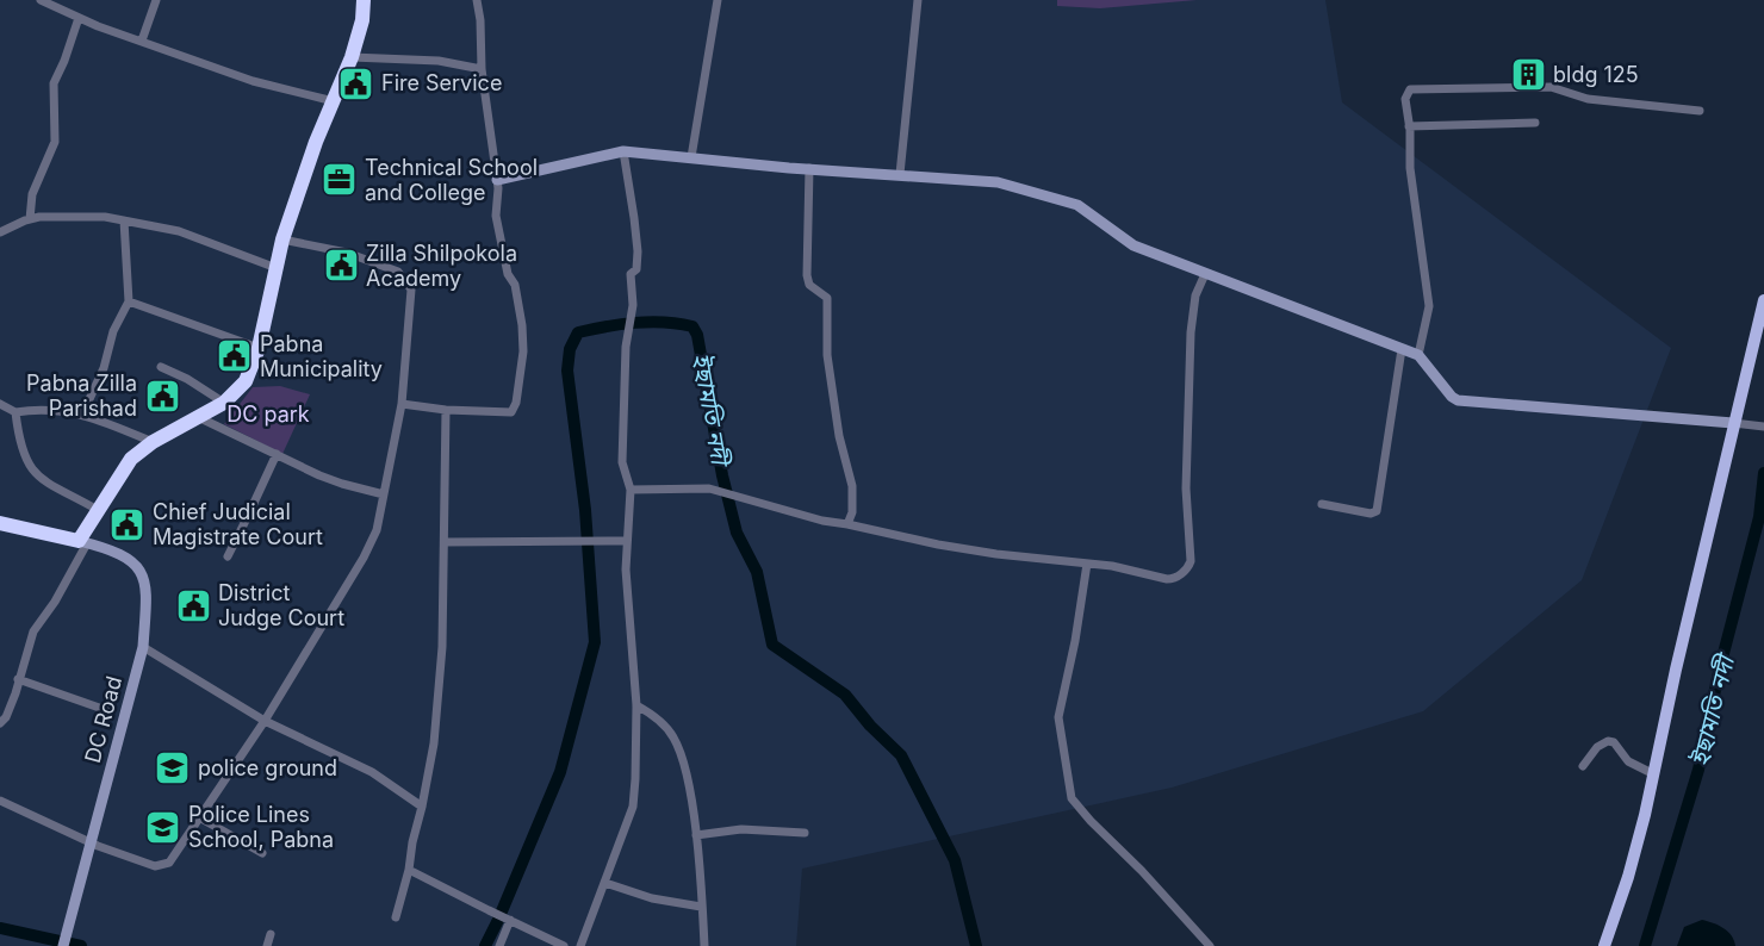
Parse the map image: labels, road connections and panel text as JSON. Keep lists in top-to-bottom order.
{
  "streets": {
    "street": ["DC Road"]
  },
  "water": ["ইছামতি নদী"],
  "parks": ["DC park"],
  "places": {
    "building": ["bldg 125"],
    "public building": [
      "Fire Service",
      "Zilla Shilpokola Academy",
      "Pabna Municipality",
      "Pabna Zilla Parishad",
      "Chief Judicial Magistrate Court",
      "District Judge Court"
    ],
    "office": ["Technical School and College"],
    "school or university": ["police ground", "Police Lines School, Pabna"]
  }
}
